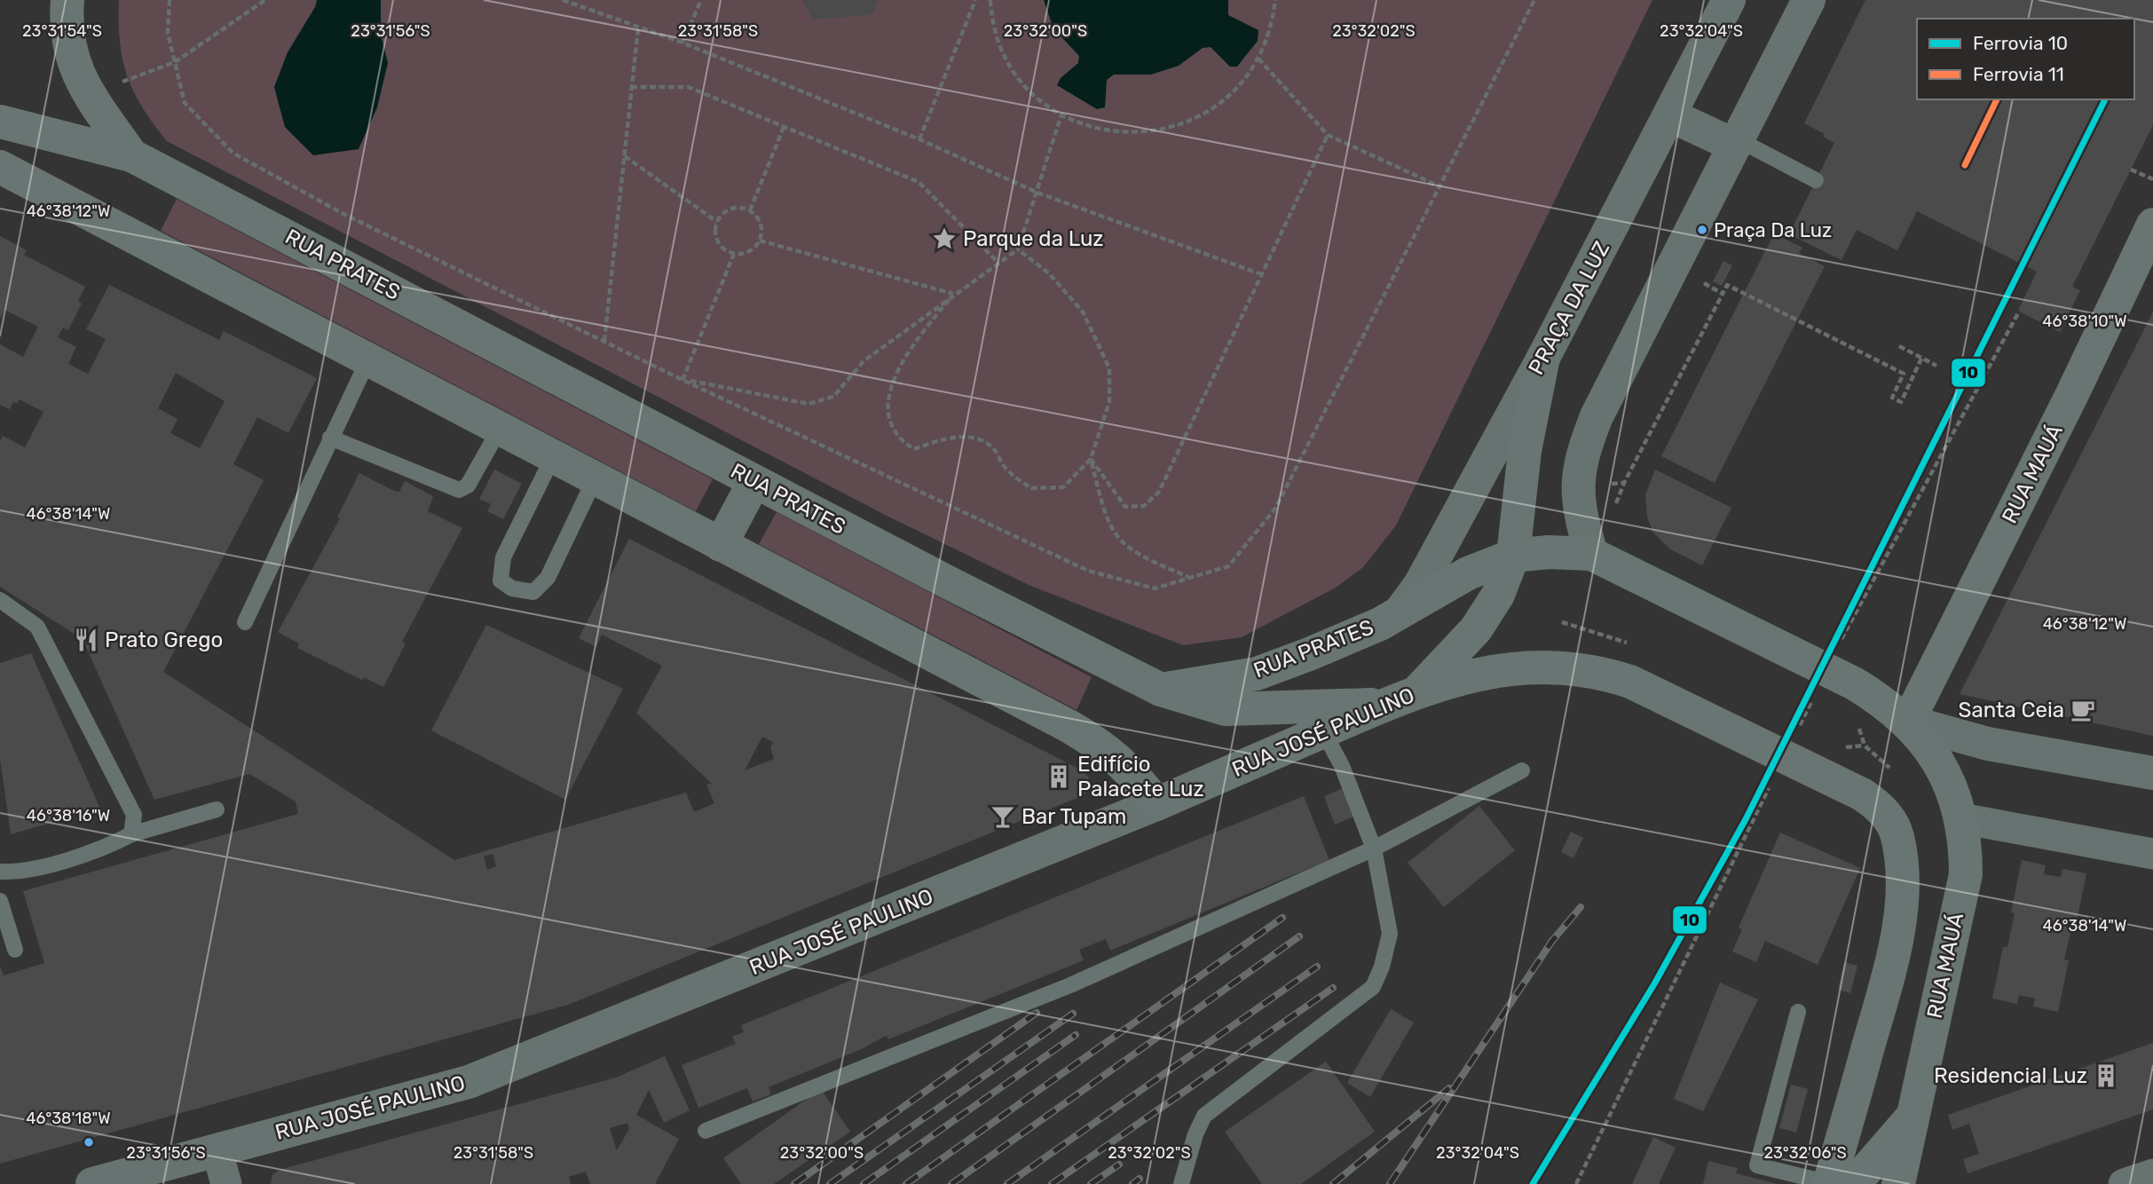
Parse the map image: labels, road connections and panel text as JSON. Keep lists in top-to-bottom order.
{
  "streets": {
    "main road": ["RUA PRATES", "RUA MAUÁ", "RUA JOSÉ PAULINO"],
    "street": ["PRAÇA DA LUZ"]
  },
  "crossings": [
    ["RUA PRATES", "PRAÇA DA LUZ"]
  ],
  "places": {
    "other": ["Praça Da Luz"],
    "place": ["Parque da Luz"],
    "restaurant": ["Prato Grego"],
    "cafe": ["Santa Ceia"],
    "building": ["Edifício Palacete Luz", "Residencial Luz"],
    "bar": ["Bar Tupam"]
  },
  "lines": ["rail line 10", "rail line 11"],
  "legend": ["Ferrovia 10", "Ferrovia 11"],
  "coordinates": [
    "23°31'54\"S",
    "23°31'56\"S",
    "23°31'58\"S",
    "23°32'00\"S",
    "23°32'02\"S",
    "23°32'04\"S",
    "46°38'12\"W",
    "46°38'10\"W",
    "46°38'14\"W",
    "46°38'16\"W",
    "46°38'18\"W",
    "23°32'06\"S"
  ]
}
